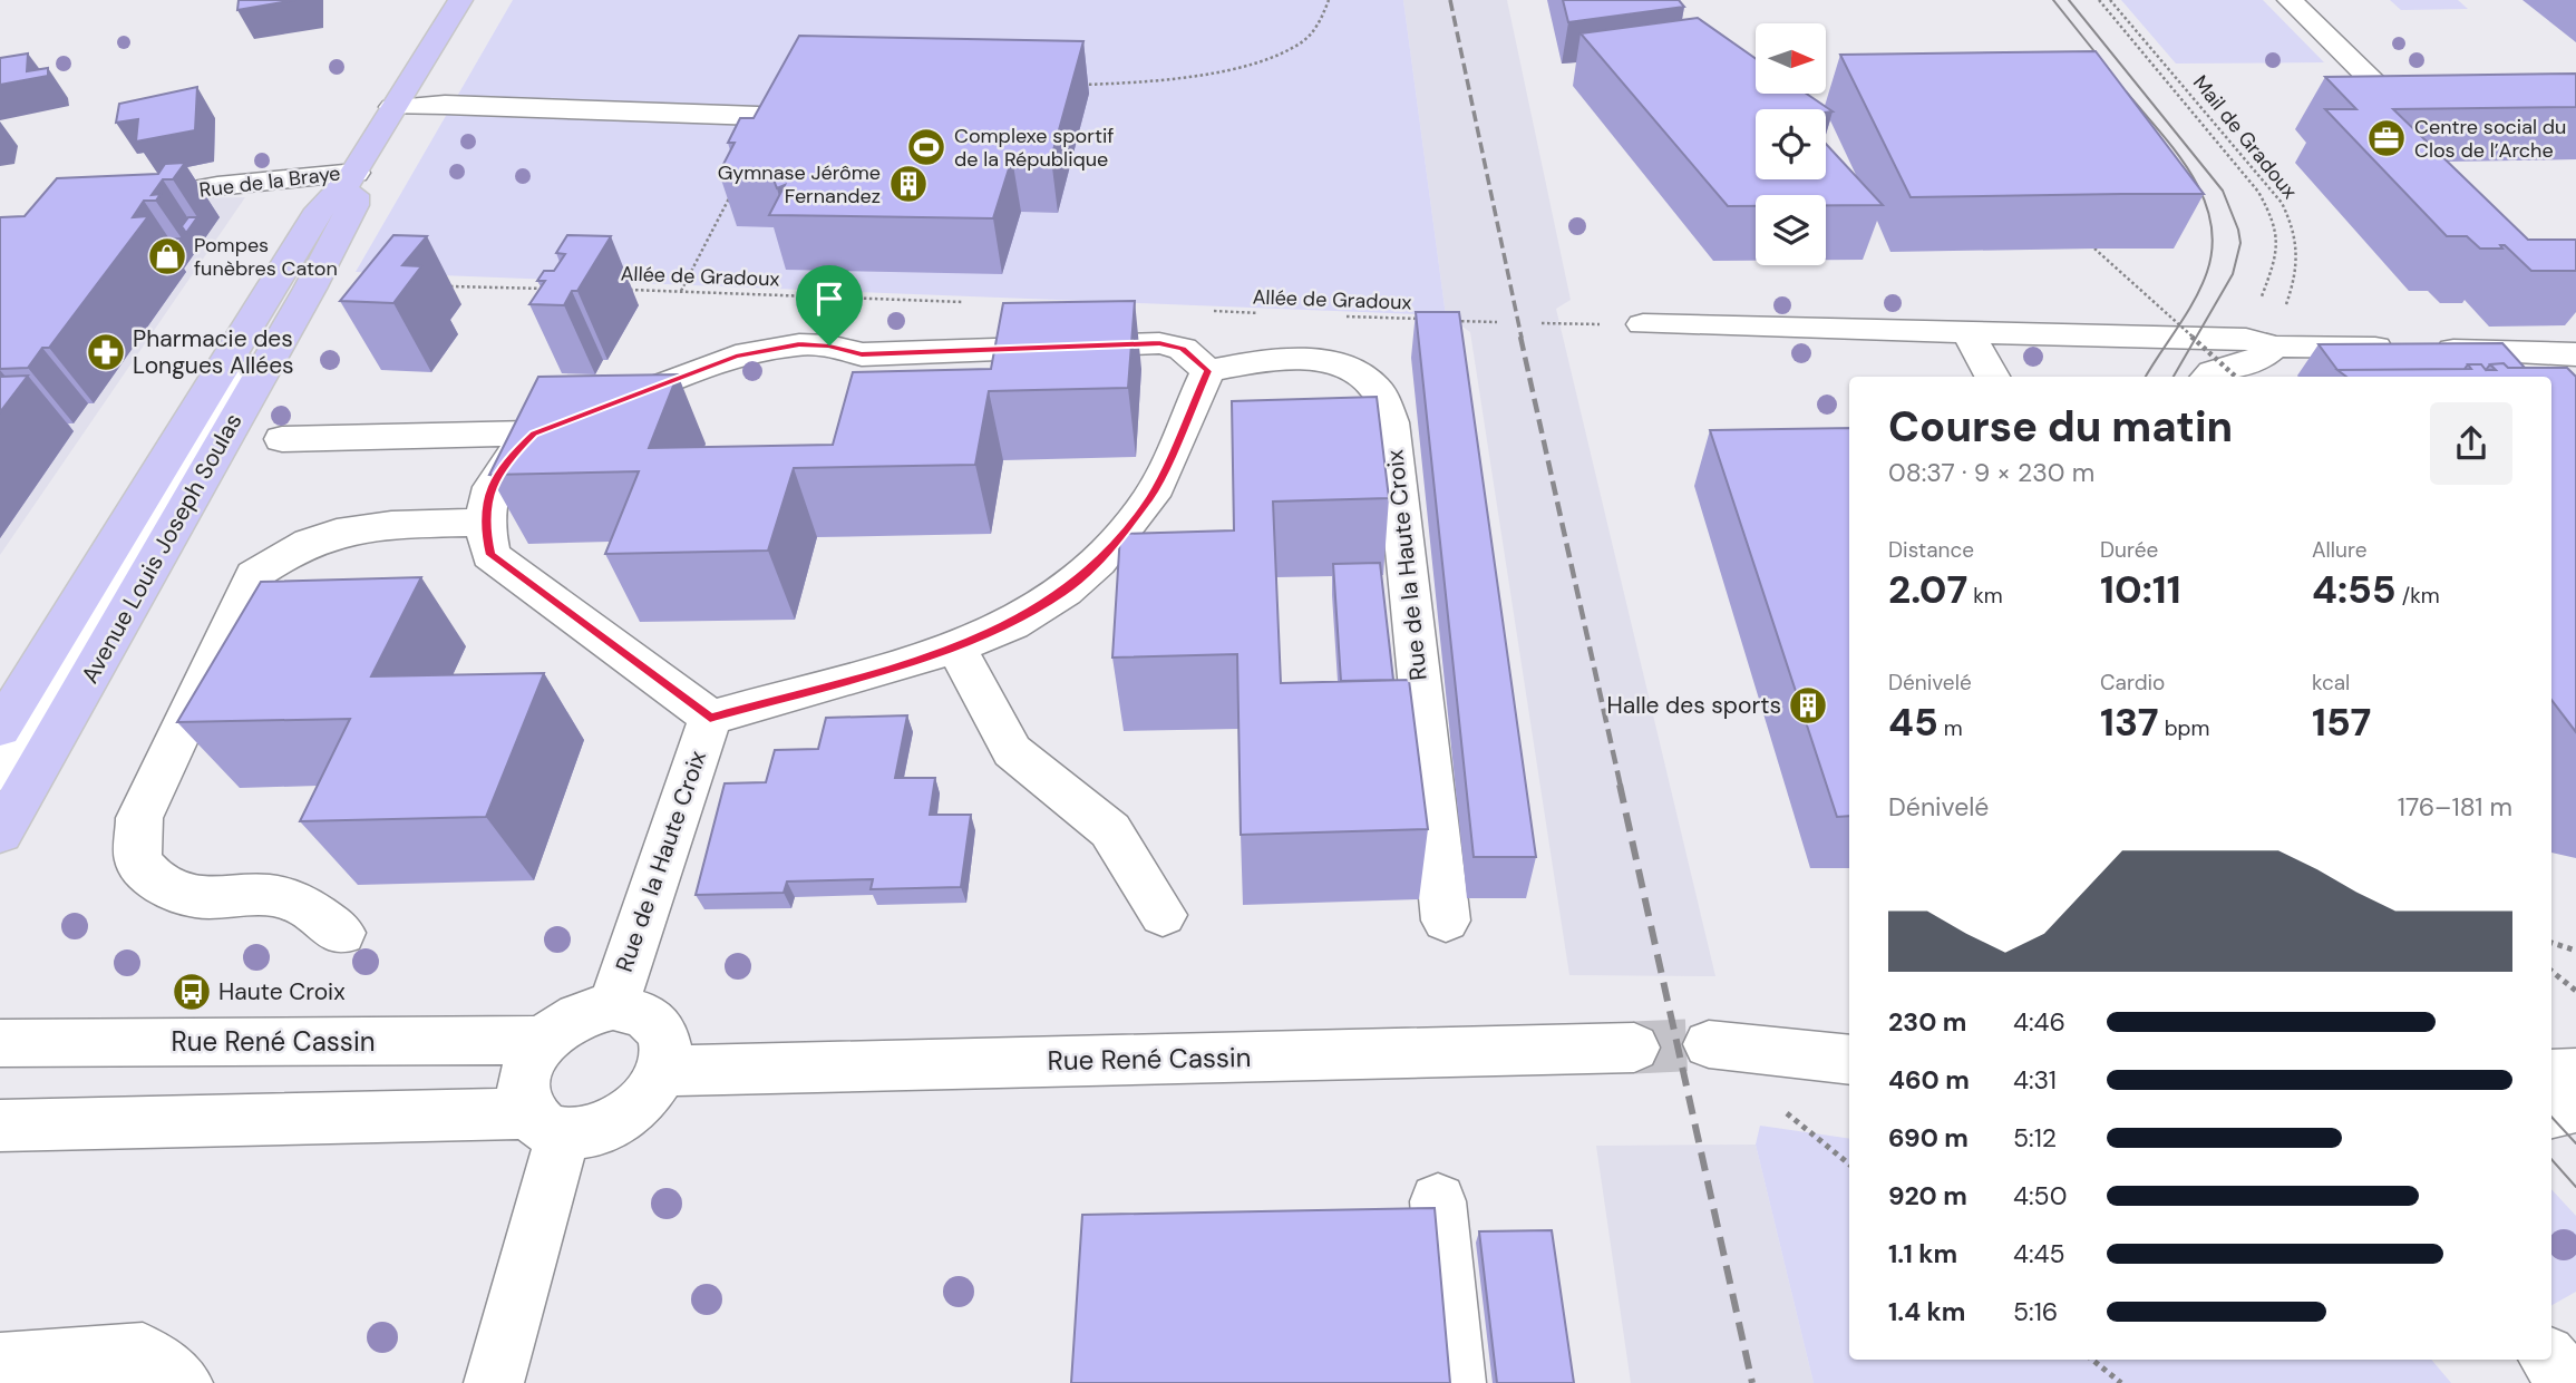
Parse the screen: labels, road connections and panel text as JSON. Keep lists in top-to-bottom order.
{
  "streets": {
    "main road": ["Avenue Louis Joseph Soulas"],
    "street": ["Rue de la Braye", "Rue de la Haute Croix", "Rue René Cassin"],
    "path": ["Mail de Gradoux", "Allée de Gradoux"]
  },
  "crossings": [
    ["Rue de la Braye", "Avenue Louis Joseph Soulas"],
    ["Rue de la Haute Croix", "Rue René Cassin"]
  ],
  "places": {
    "office": ["Centre social du Clos de l’Arche"],
    "sports": ["Complexe sportif de la République"],
    "building": ["Gymnase Jérôme Fernandez", "Halle des sports"],
    "shop": ["Pompes funèbres Caton"],
    "pharmacy": ["Pharmacie des Longues Allées"],
    "bus stop": ["Haute Croix"]
  },
  "north": "right",
  "page": {
    "heading": ["Course du matin", "08:37 · 9 × 230 m"],
    "stats": [
      ["Distance", "2.07 km"],
      ["Durée", "10:11"],
      ["Allure", "4:55 /km"],
      ["Dénivelé", "45 m"],
      ["Cardio", "137 bpm"],
      ["kcal", "157"]
    ],
    "chart": ["Dénivelé", "176–181 m"],
    "list": [
      {
        "name": "230 m",
        "note": "4:46"
      },
      {
        "name": "460 m",
        "note": "4:31"
      },
      {
        "name": "690 m",
        "note": "5:12"
      },
      {
        "name": "920 m",
        "note": "4:50"
      },
      {
        "name": "1.1 km",
        "note": "4:45"
      },
      {
        "name": "1.4 km",
        "note": "5:16"
      }
    ]
  }
}
